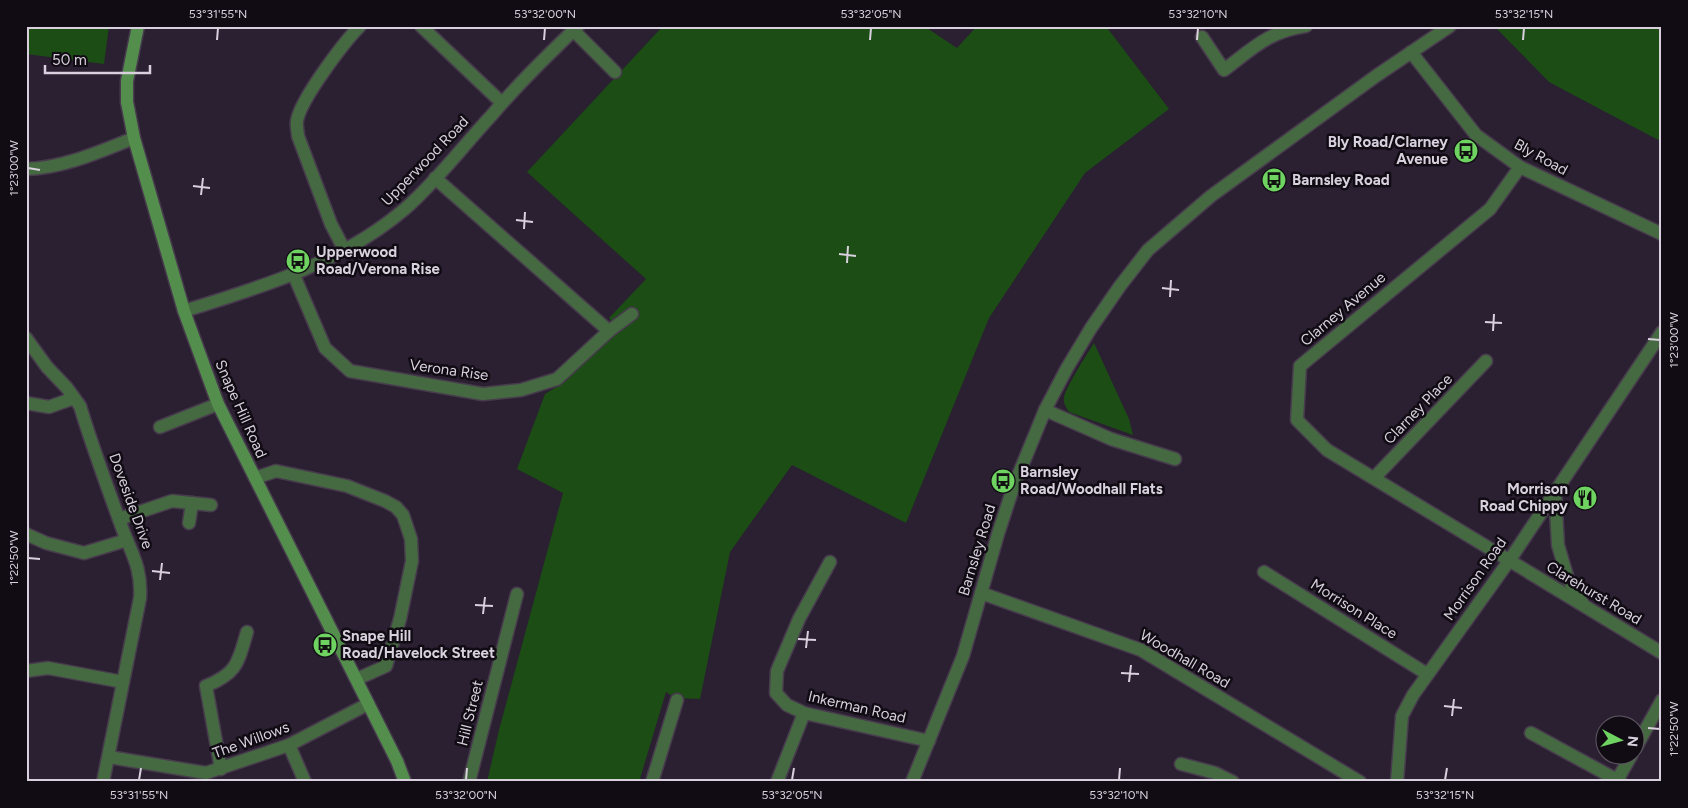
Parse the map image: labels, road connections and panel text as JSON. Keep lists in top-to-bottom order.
{
  "streets": {
    "main road": ["Snape Hill Road"],
    "street": [
      "Bly Road",
      "Upperwood Road",
      "Clarney Avenue",
      "Verona Rise",
      "Clarney Place",
      "Doveside Drive",
      "Barnsley Road",
      "Morrison Road",
      "Clarehurst Road",
      "Morrison Place",
      "Woodhall Road",
      "Inkerman Road",
      "Hill Street",
      "The Willows"
    ]
  },
  "crossings": [
    ["Bly Road", "Clarney Avenue"],
    ["Bly Road", "Barnsley Road"],
    ["Upperwood Road", "Verona Rise"],
    ["Upperwood Road", "Snape Hill Road"],
    ["Clarney Avenue", "Clarney Place"],
    ["Clarney Avenue", "Morrison Road"],
    ["Clarney Avenue", "Clarehurst Road"],
    ["Snape Hill Road", "The Willows"],
    ["Doveside Drive", "The Willows"],
    ["Barnsley Road", "Woodhall Road"],
    ["Barnsley Road", "Inkerman Road"],
    ["Morrison Road", "Clarehurst Road"],
    ["Morrison Road", "Morrison Place"]
  ],
  "places": {
    "bus stop": [
      "Bly Road/Clarney Avenue",
      "Barnsley Road",
      "Upperwood Road/Verona Rise",
      "Barnsley Road/Woodhall Flats",
      "Snape Hill Road/Havelock Street"
    ],
    "restaurant": ["Morrison Road Chippy"]
  },
  "scale_bar": "50 m",
  "north": "right",
  "coordinates": [
    "53°31'55\"N",
    "53°32'00\"N",
    "53°32'05\"N",
    "53°32'10\"N",
    "53°32'15\"N",
    "1°23'00\"W",
    "1°22'50\"W"
  ]
}
